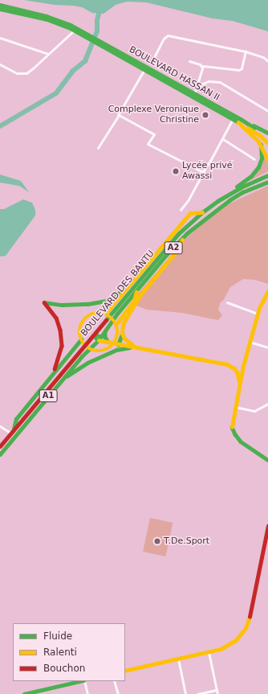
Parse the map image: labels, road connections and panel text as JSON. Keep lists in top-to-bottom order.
{
  "streets": {
    "main road": [
      "BOULEVARD HASSAN II",
      "A2",
      "BOULEVARD DES BANTU",
      "A1"
    ]
  },
  "places": ["Complexe Veronique Christine", "Lycée privé Awassi", "T.De.Sport"],
  "legend": ["Fluide", "Ralenti", "Bouchon"]
}
